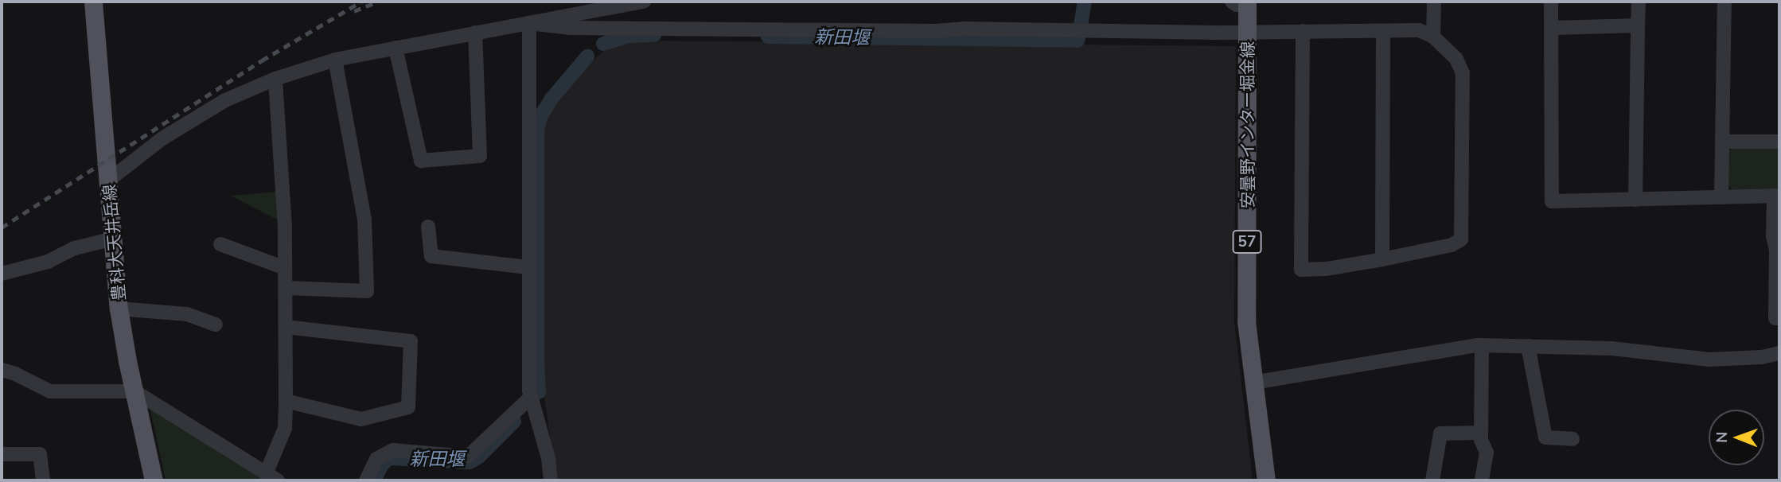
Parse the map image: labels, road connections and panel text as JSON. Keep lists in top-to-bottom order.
{
  "streets": {
    "main road": ["安曇野インター堀金線", "57", "豊科大天井岳線"]
  },
  "water": ["新田堰"],
  "north": "left"
}
